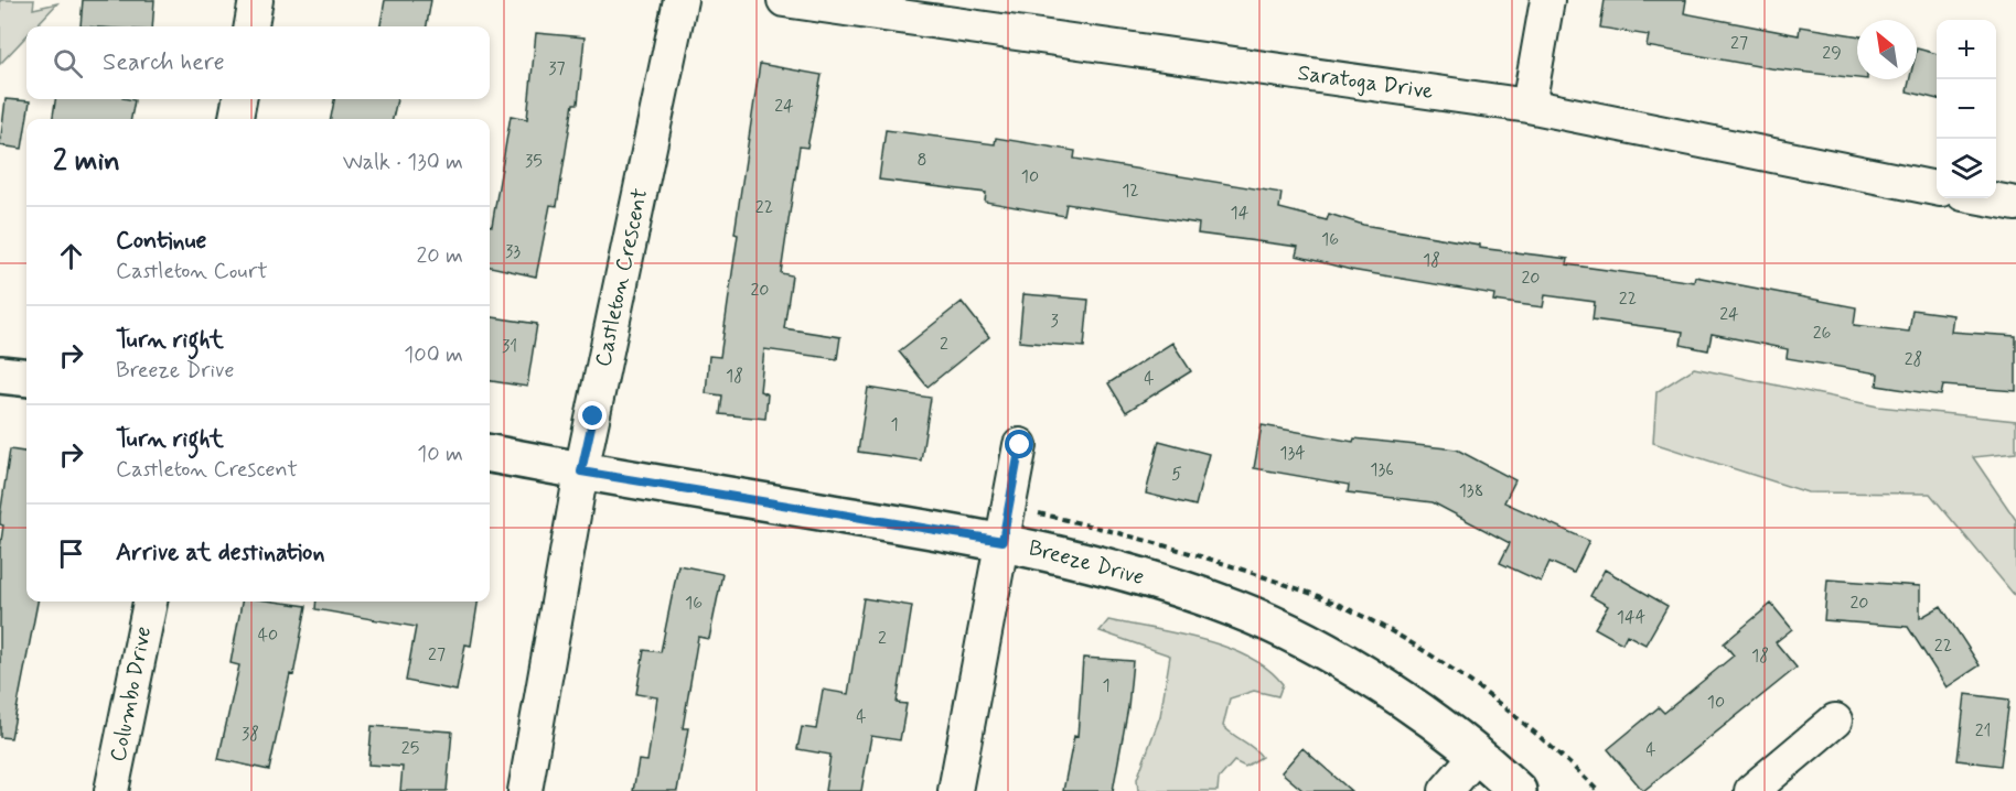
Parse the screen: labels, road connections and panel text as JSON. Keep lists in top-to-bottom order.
{
  "streets": {
    "street": [
      "Saratoga Drive",
      "Castleton Crescent",
      "Breeze Drive",
      "Columbo Drive"
    ]
  },
  "crossings": [
    ["Castleton Crescent", "Breeze Drive"]
  ],
  "house_numbers": [
    "27",
    "29",
    "37",
    "24",
    "8",
    "35",
    "10",
    "12",
    "22",
    "14",
    "16",
    "33",
    "18",
    "20",
    "20",
    "22",
    "24",
    "3",
    "26",
    "2",
    "31",
    "28",
    "18",
    "4",
    "1",
    "134",
    "136",
    "5",
    "138",
    "16",
    "20",
    "144",
    "40",
    "2",
    "22",
    "27",
    "18",
    "1",
    "10",
    "4",
    "21",
    "38",
    "25",
    "4"
  ],
  "north": "top left",
  "page": {
    "map_buttons": ["+", "−"],
    "search": "Search here",
    "heading": ["2 min", "Walk · 130 m"],
    "list": [
      ["Continue", "Castleton Court", "20 m"],
      ["Turn right", "Breeze Drive", "100 m"],
      ["Turn right", "Castleton Crescent", "10 m"],
      "Arrive at destination"
    ]
  }
}
